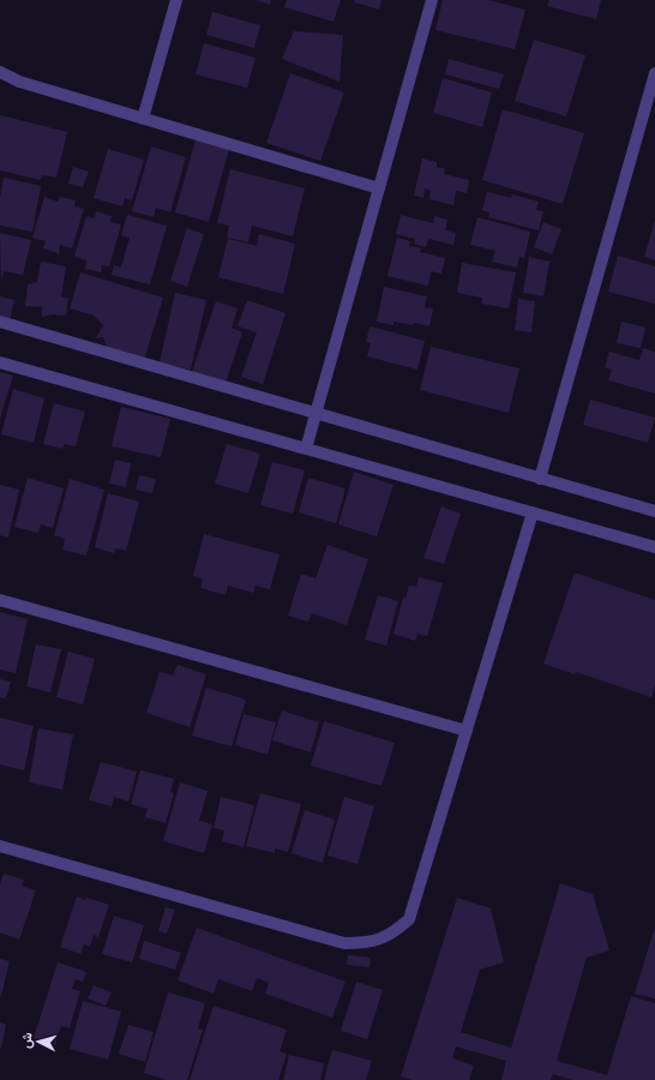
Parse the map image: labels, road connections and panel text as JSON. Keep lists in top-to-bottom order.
{
  "north": "left"
}
